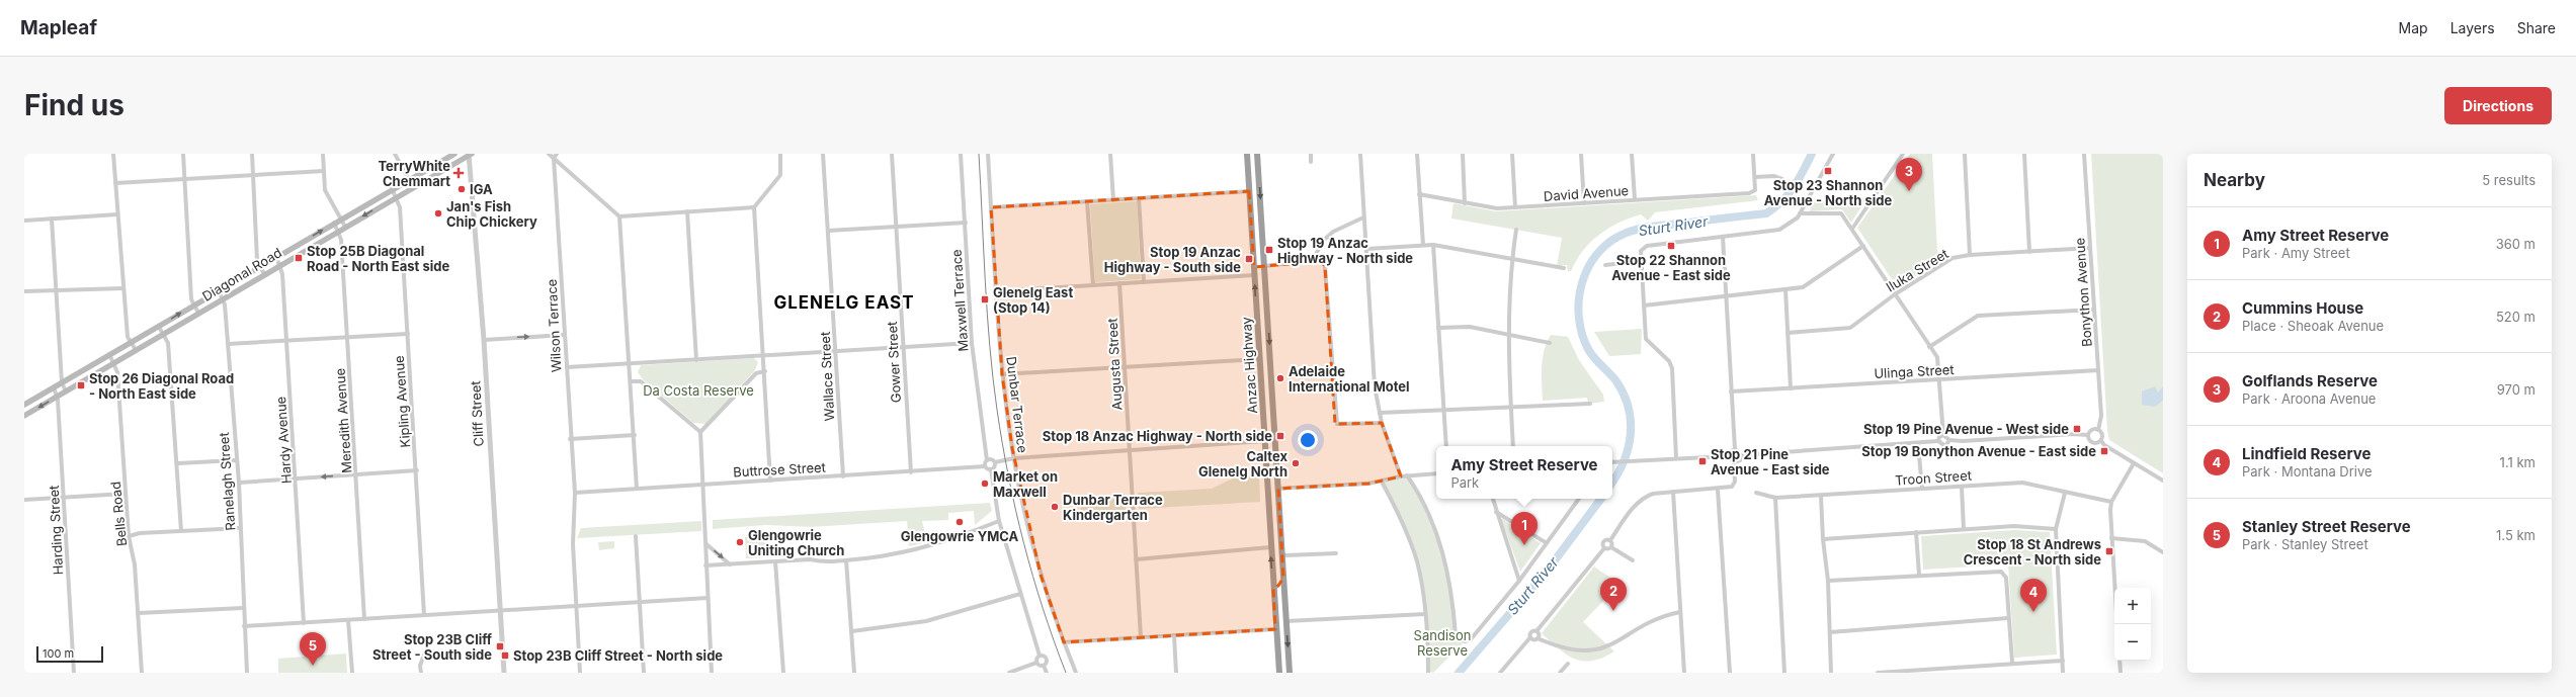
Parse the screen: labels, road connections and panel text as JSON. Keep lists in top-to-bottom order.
{
  "streets": {
    "highway": ["Anzac Highway"],
    "main road": ["Diagonal Road"],
    "street": [
      "David Avenue",
      "Iluka Street",
      "Bonython Avenue",
      "Maxwell Terrace",
      "Wilson Terrace",
      "Gower Street",
      "Augusta Street",
      "Ulinga Street",
      "Wallace Street",
      "Kipling Avenue",
      "Dunbar Terrace",
      "Cliff Street",
      "Meredith Avenue",
      "Hardy Avenue",
      "Buttrose Street",
      "Troon Street",
      "Ranelagh Street",
      "Bells Road",
      "Harding Street"
    ]
  },
  "crossings": [
    ["Iluka Street", "Bonython Avenue"],
    ["Diagonal Road", "Kipling Avenue"],
    ["Diagonal Road", "Cliff Street"],
    ["Diagonal Road", "Meredith Avenue"],
    ["Diagonal Road", "Hardy Avenue"],
    ["Diagonal Road", "Ranelagh Street"],
    ["Diagonal Road", "Bells Road"],
    ["Diagonal Road", "Harding Street"],
    ["Bonython Avenue", "Ulinga Street"],
    ["Wilson Terrace", "Buttrose Street"],
    ["Gower Street", "Buttrose Street"],
    ["Wallace Street", "Buttrose Street"]
  ],
  "districts": ["GLENELG EAST"],
  "water": ["Sturt River"],
  "parks": ["Da Costa Reserve", "Sandison Reserve"],
  "places": {
    "transit": [
      "Stop 23 Shannon Avenue - North side",
      "Stop 22 Shannon Avenue - East side",
      "Stop 19 Anzac Highway - North side",
      "Stop 25B Diagonal Road - North East side",
      "Stop 19 Anzac Highway - South side",
      "Glenelg East (Stop 14)",
      "Stop 26 Diagonal Road - North East side",
      "Stop 19 Pine Avenue - West side",
      "Stop 18 Anzac Highway - North side",
      "Stop 19 Bonython Avenue - East side",
      "Stop 21 Pine Avenue - East side",
      "Stop 18 St Andrews Crescent - North side",
      "Stop 23B Cliff Street - South side",
      "Stop 23B Cliff Street - North side"
    ],
    "health": ["TerryWhite Chemmart"],
    "other": [
      "IGA",
      "Jan's Fish Chip Chickery",
      "Adelaide International Motel",
      "Caltex Glenelg North",
      "Market on Maxwell",
      "Dunbar Terrace Kindergarten",
      "Glengowrie YMCA",
      "Glengowrie Uniting Church"
    ]
  },
  "scale_bar": "100 m",
  "page": {
    "header": "Mapleaf",
    "nav": ["Map", "Layers", "Share"],
    "buttons": "Directions",
    "title": "Find us",
    "heading": ["Nearby", "5 results"],
    "pins": [
      "3",
      "1",
      "2",
      "4",
      "5"
    ],
    "list": [
      {
        "mark": "1",
        "name": "Amy Street Reserve",
        "note": "Park · Amy Street",
        "value": "360 m"
      },
      {
        "mark": "2",
        "name": "Cummins House",
        "note": "Place · Sheoak Avenue",
        "value": "520 m"
      },
      {
        "mark": "3",
        "name": "Golflands Reserve",
        "note": "Park · Aroona Avenue",
        "value": "970 m"
      },
      {
        "mark": "4",
        "name": "Lindfield Reserve",
        "note": "Park · Montana Drive",
        "value": "1.1 km"
      },
      {
        "mark": "5",
        "name": "Stanley Street Reserve",
        "note": "Park · Stanley Street",
        "value": "1.5 km"
      }
    ],
    "popup": ["Amy Street Reserve", "Park"],
    "map_buttons": ["+", "−"],
    "scale": "100 m"
  }
}
